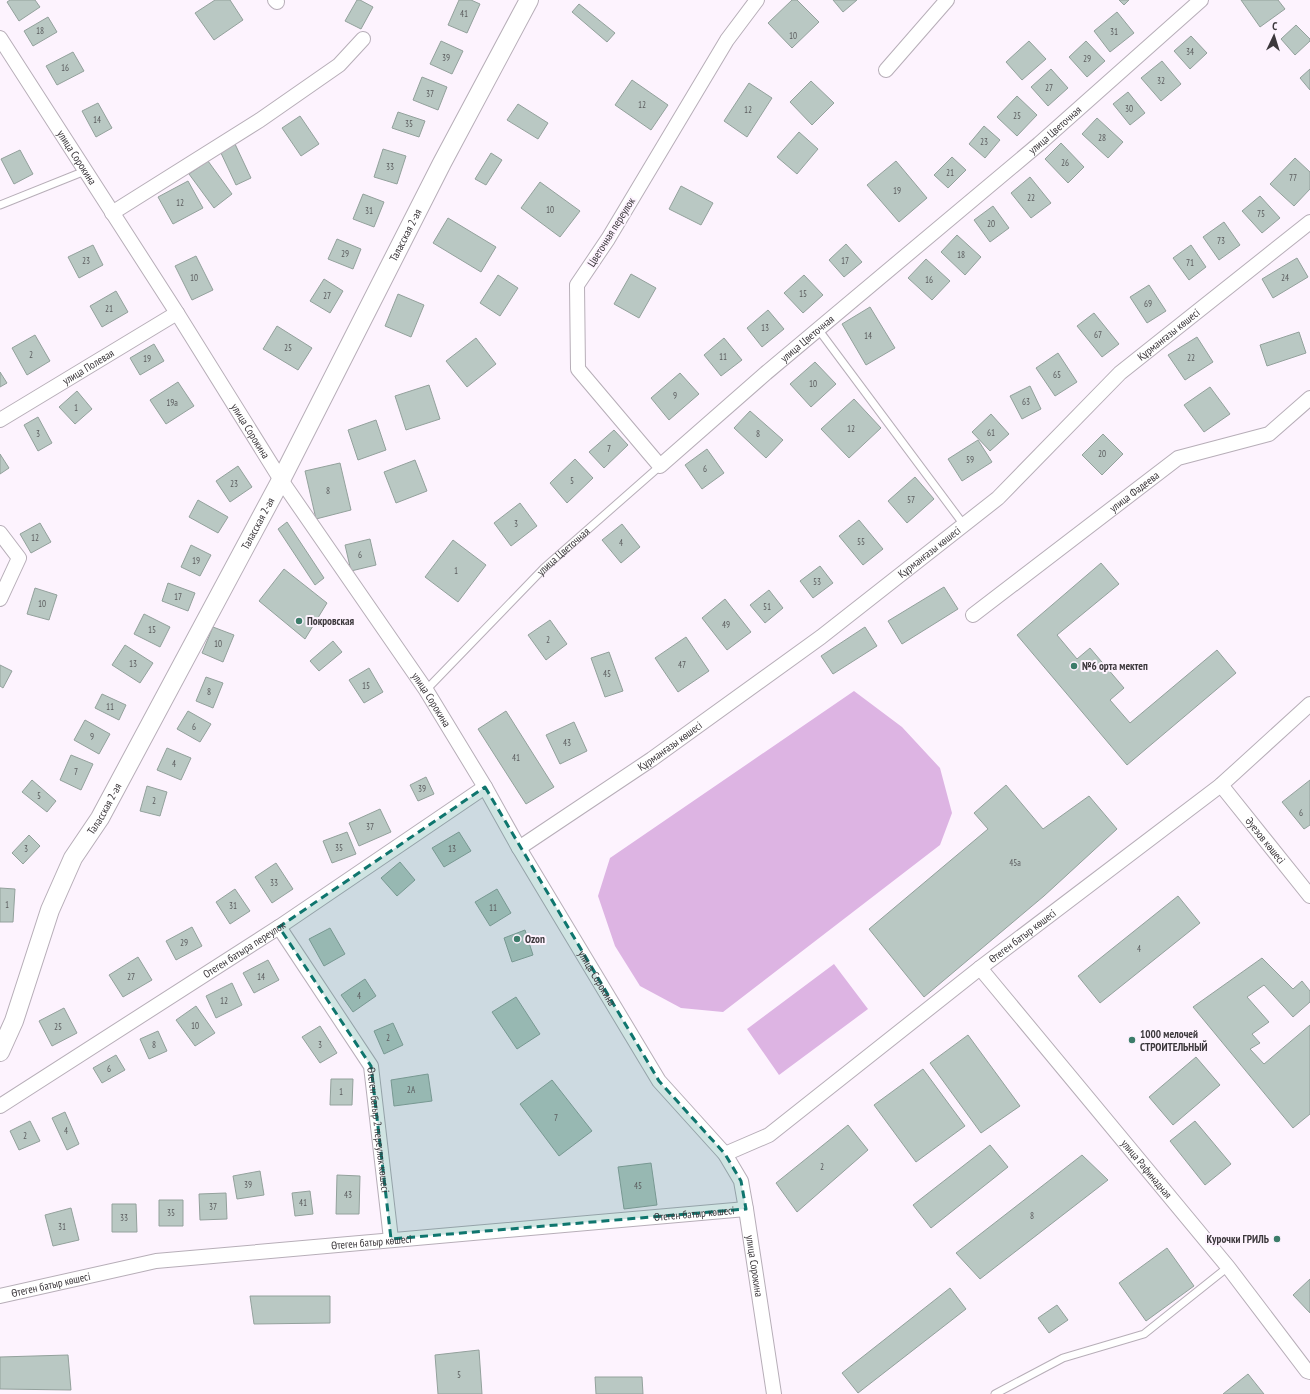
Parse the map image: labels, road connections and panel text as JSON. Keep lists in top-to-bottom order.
{
  "streets": {
    "street": [
      "улица Цветочная",
      "улица Сорокина",
      "Цветочная переулок",
      "Таласская 2-ая",
      "Құрманғазы көшесі",
      "улица Полевая",
      "улица Фадеева",
      "Әуезов көшесі",
      "Өтеген батыр көшесі",
      "Отеген батыра переулок",
      "Өтеген батыр 2 переулок көшесі",
      "улица Рафинадная"
    ]
  },
  "crossings": [
    ["улица Цветочная", "улица Сорокина"],
    ["улица Цветочная", "Цветочная переулок"],
    ["улица Сорокина", "Таласская 2-ая"],
    ["улица Сорокина", "Құрманғазы көшесі"],
    ["улица Сорокина", "улица Полевая"],
    ["улица Сорокина", "Өтеген батыр көшесі"],
    ["улица Сорокина", "Отеген батыра переулок"],
    ["Әуезов көшесі", "Өтеген батыр көшесі"],
    ["Өтеген батыр көшесі", "Өтеген батыр 2 переулок көшесі"],
    ["Өтеген батыр көшесі", "улица Рафинадная"],
    ["Отеген батыра переулок", "Өтеген батыр 2 переулок көшесі"]
  ],
  "places": [
    "Покровская",
    "№6 орта мектеп",
    "Ozon",
    "1000 мелочей СТРОИТЕЛЬНЫЙ",
    "Курочки ГРИЛЬ"
  ],
  "house_numbers": [
    "41",
    "18",
    "31",
    "10",
    "34",
    "39",
    "29",
    "16",
    "32",
    "27",
    "37",
    "12",
    "30",
    "12",
    "25",
    "14",
    "35",
    "28",
    "23",
    "26",
    "33",
    "21",
    "77",
    "19",
    "22",
    "12",
    "10",
    "31",
    "75",
    "20",
    "73",
    "29",
    "18",
    "23",
    "17",
    "71",
    "10",
    "24",
    "16",
    "15",
    "27",
    "69",
    "21",
    "13",
    "67",
    "14",
    "25",
    "2",
    "11",
    "22",
    "19",
    "65",
    "10",
    "9",
    "63",
    "19а",
    "1",
    "12",
    "61",
    "3",
    "8",
    "7",
    "20",
    "59",
    "6",
    "5",
    "23",
    "8",
    "57",
    "3",
    "12",
    "55",
    "4",
    "6",
    "19",
    "1",
    "53",
    "17",
    "10",
    "51",
    "49",
    "15",
    "2",
    "10",
    "13",
    "47",
    "45",
    "15",
    "8",
    "11",
    "6",
    "9",
    "43",
    "41",
    "4",
    "7",
    "39",
    "5",
    "2",
    "6",
    "37",
    "35",
    "3",
    "13",
    "45а",
    "33",
    "1",
    "31",
    "11",
    "29",
    "4",
    "27",
    "14",
    "4",
    "12",
    "10",
    "25",
    "2",
    "8",
    "3",
    "6",
    "2А",
    "1",
    "7",
    "4",
    "2",
    "2",
    "39",
    "45",
    "43",
    "41",
    "37",
    "35",
    "8",
    "33",
    "31",
    "5"
  ],
  "north": "top"
}
